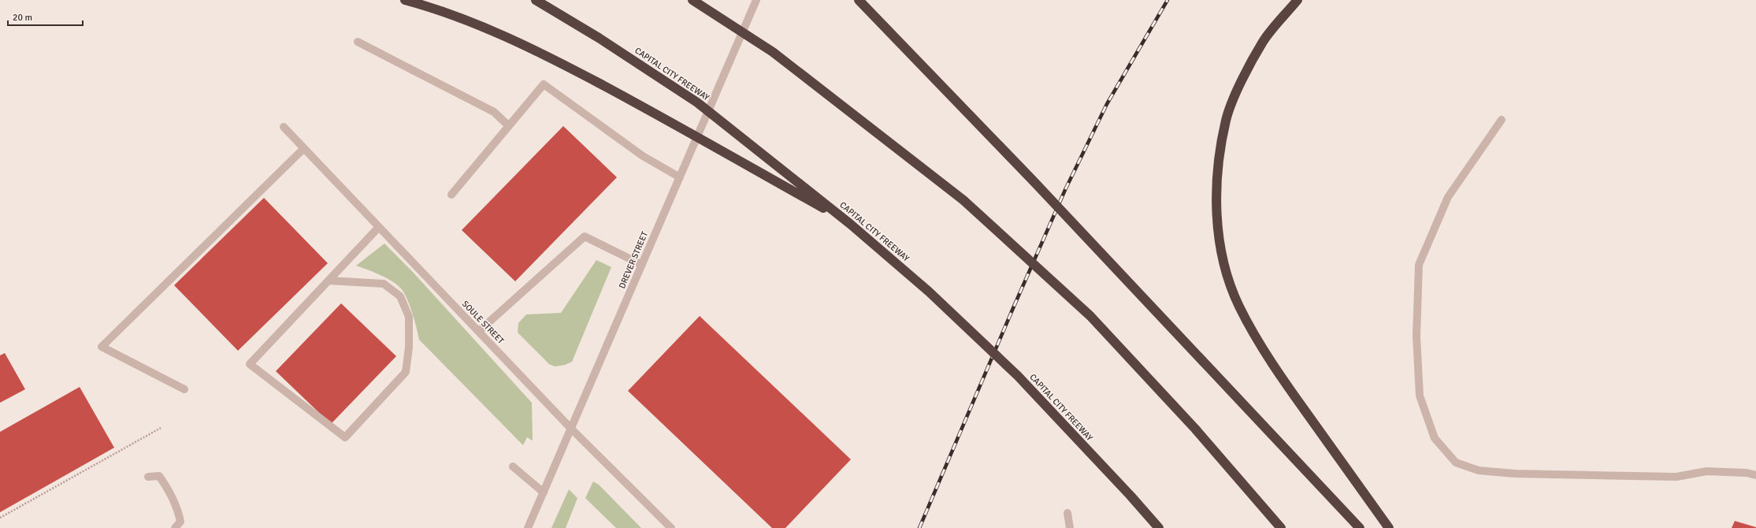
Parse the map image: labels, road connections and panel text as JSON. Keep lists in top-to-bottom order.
{
  "streets": {
    "highway": ["CAPITAL CITY FREEWAY"],
    "street": ["DREVER STREET", "SOULE STREET"]
  },
  "crossings": [
    ["DREVER STREET", "SOULE STREET"]
  ],
  "scale_bar": "20 m"
}
